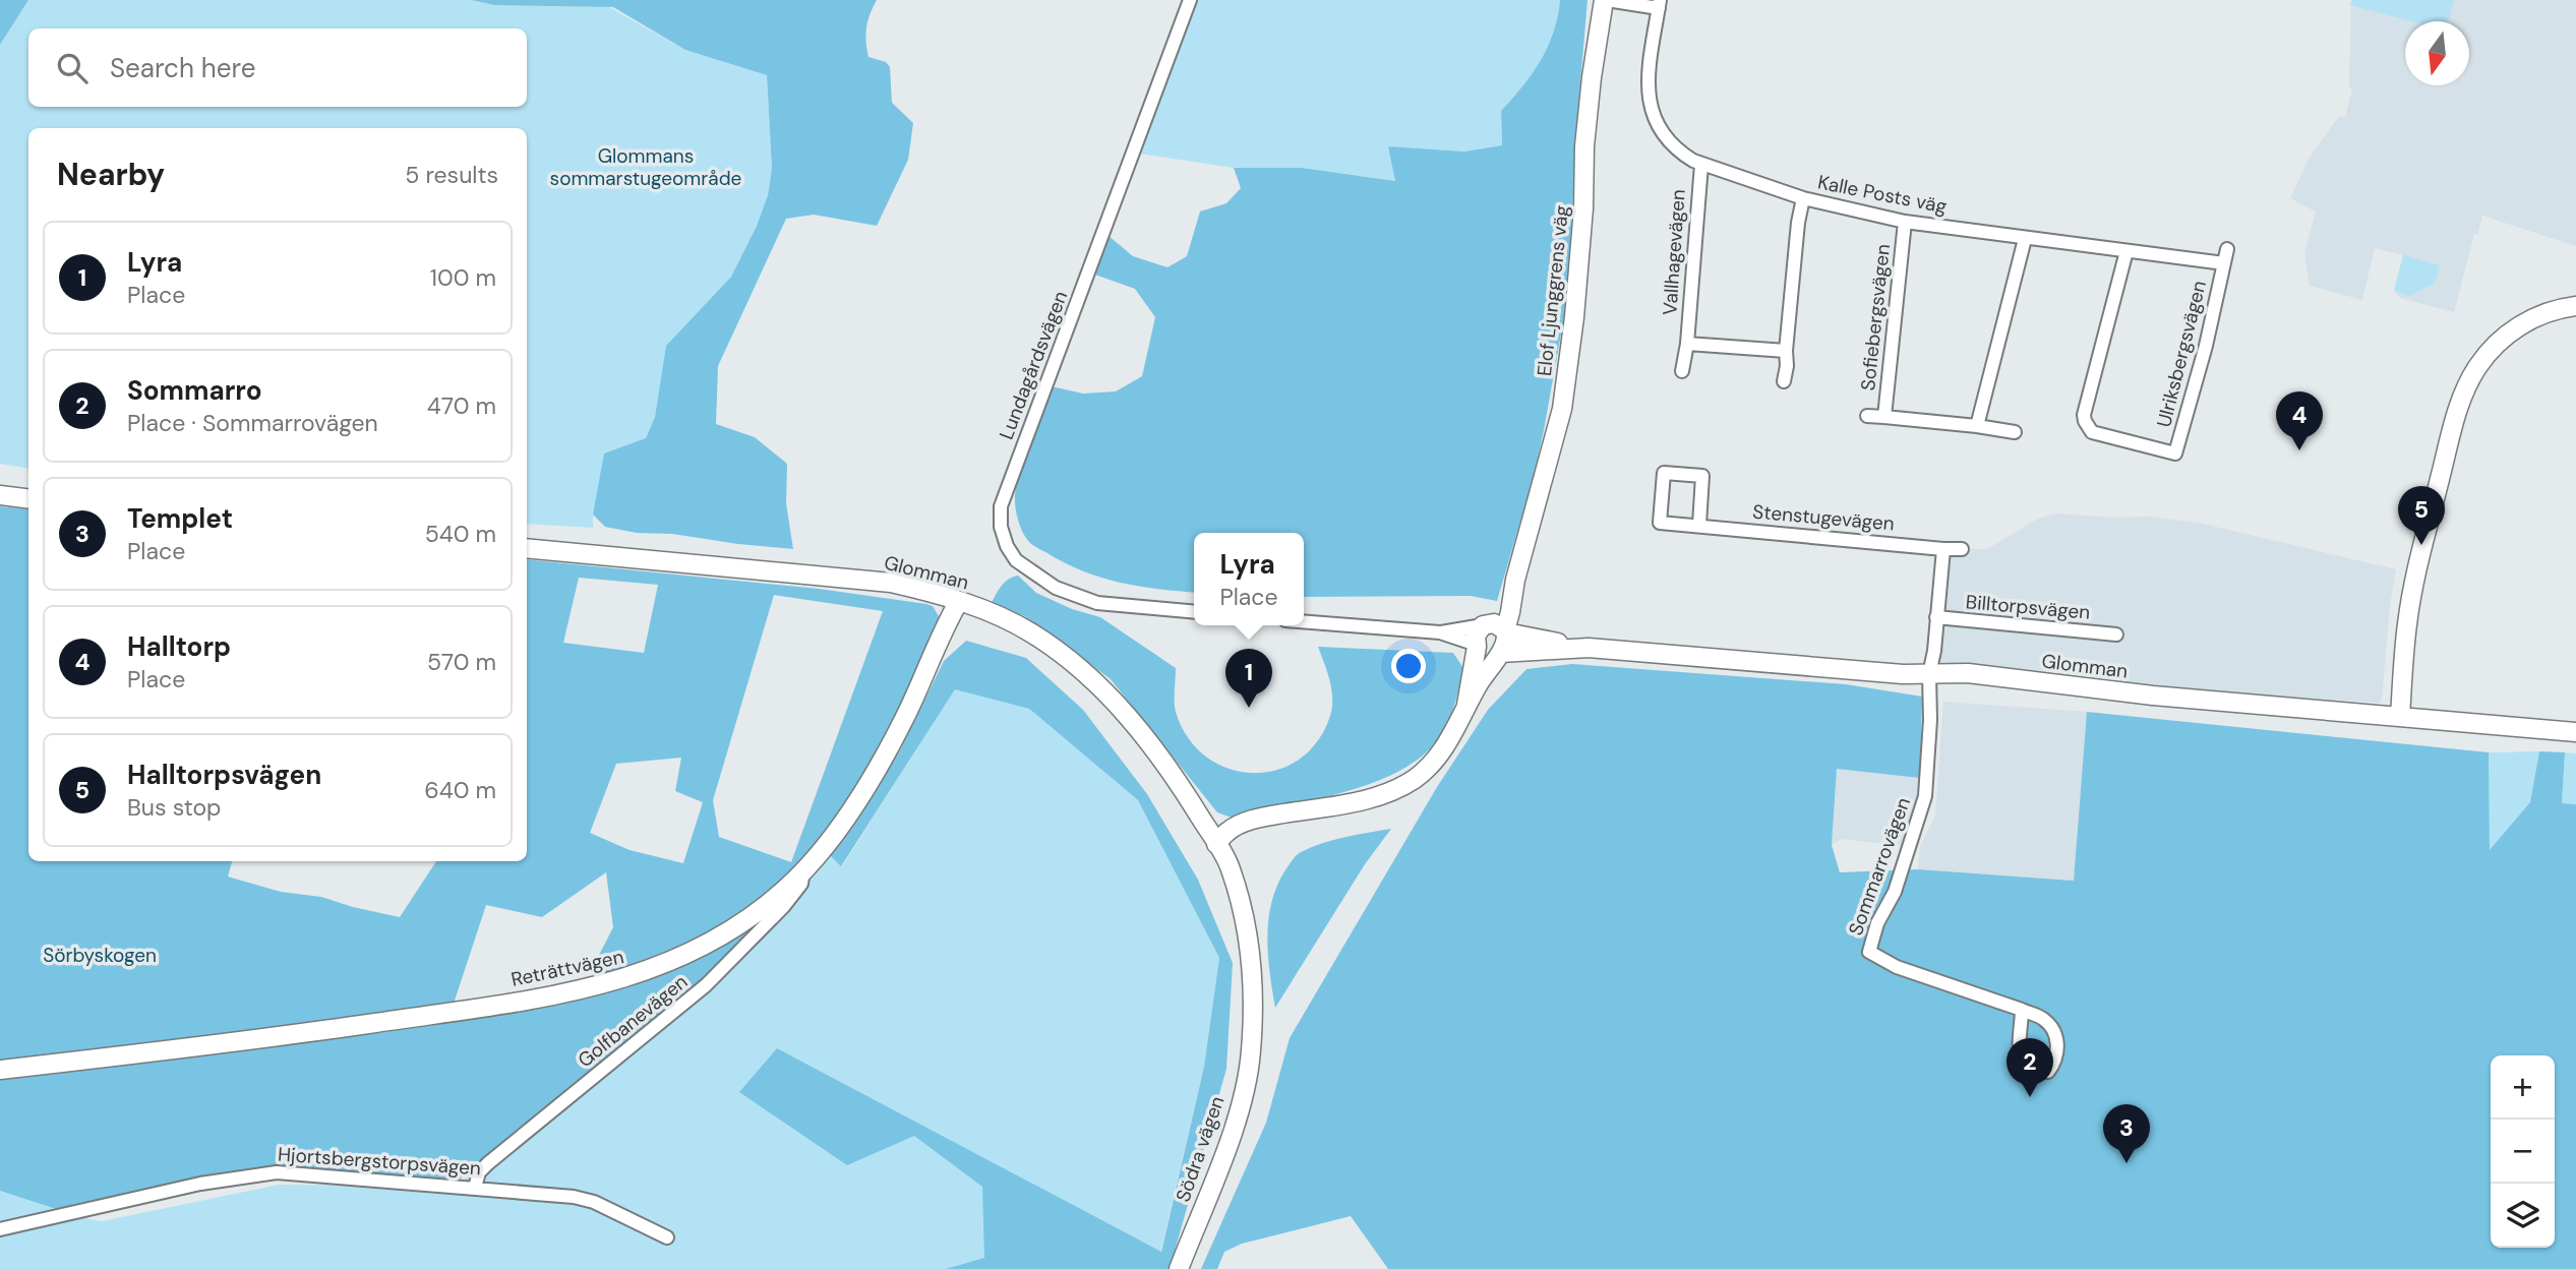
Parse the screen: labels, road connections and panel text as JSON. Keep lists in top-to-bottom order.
{
  "streets": {
    "street": [
      "Kalle Posts väg",
      "Vallhagevägen",
      "Elof Ljunggrens väg",
      "Sofiebergsvägen",
      "Ulriksbergsvägen",
      "Lundagårdsvägen",
      "Stenstugevägen",
      "Glomman",
      "Billtorpsvägen",
      "Sommarrovägen",
      "Reträttvägen",
      "Golfbanevägen",
      "Södra vägen",
      "Hjortsbergstorpsvägen"
    ]
  },
  "crossings": [
    ["Kalle Posts väg", "Vallhagevägen"],
    ["Kalle Posts väg", "Elof Ljunggrens väg"],
    ["Kalle Posts väg", "Sofiebergsvägen"],
    ["Kalle Posts väg", "Ulriksbergsvägen"],
    ["Elof Ljunggrens väg", "Glomman"],
    ["Glomman", "Sommarrovägen"],
    ["Glomman", "Reträttvägen"],
    ["Glomman", "Södra vägen"],
    ["Reträttvägen", "Golfbanevägen"],
    ["Golfbanevägen", "Hjortsbergstorpsvägen"]
  ],
  "parks": ["Glommans sommarstugeområde", "Sörbyskogen"],
  "north": "bottom",
  "page": {
    "search": "Search here",
    "heading": ["Nearby", "5 results"],
    "list": [
      {
        "mark": "1",
        "name": "Lyra",
        "note": "Place",
        "value": "100 m"
      },
      {
        "mark": "2",
        "name": "Sommarro",
        "note": "Place · Sommarrovägen",
        "value": "470 m"
      },
      {
        "mark": "3",
        "name": "Templet",
        "note": "Place",
        "value": "540 m"
      },
      {
        "mark": "4",
        "name": "Halltorp",
        "note": "Place",
        "value": "570 m"
      },
      {
        "mark": "5",
        "name": "Halltorpsvägen",
        "note": "Bus stop",
        "value": "640 m"
      }
    ],
    "pins": [
      "4",
      "5",
      "1",
      "2",
      "3"
    ],
    "popup": ["Lyra", "Place"],
    "map_buttons": ["+", "−"]
  }
}
